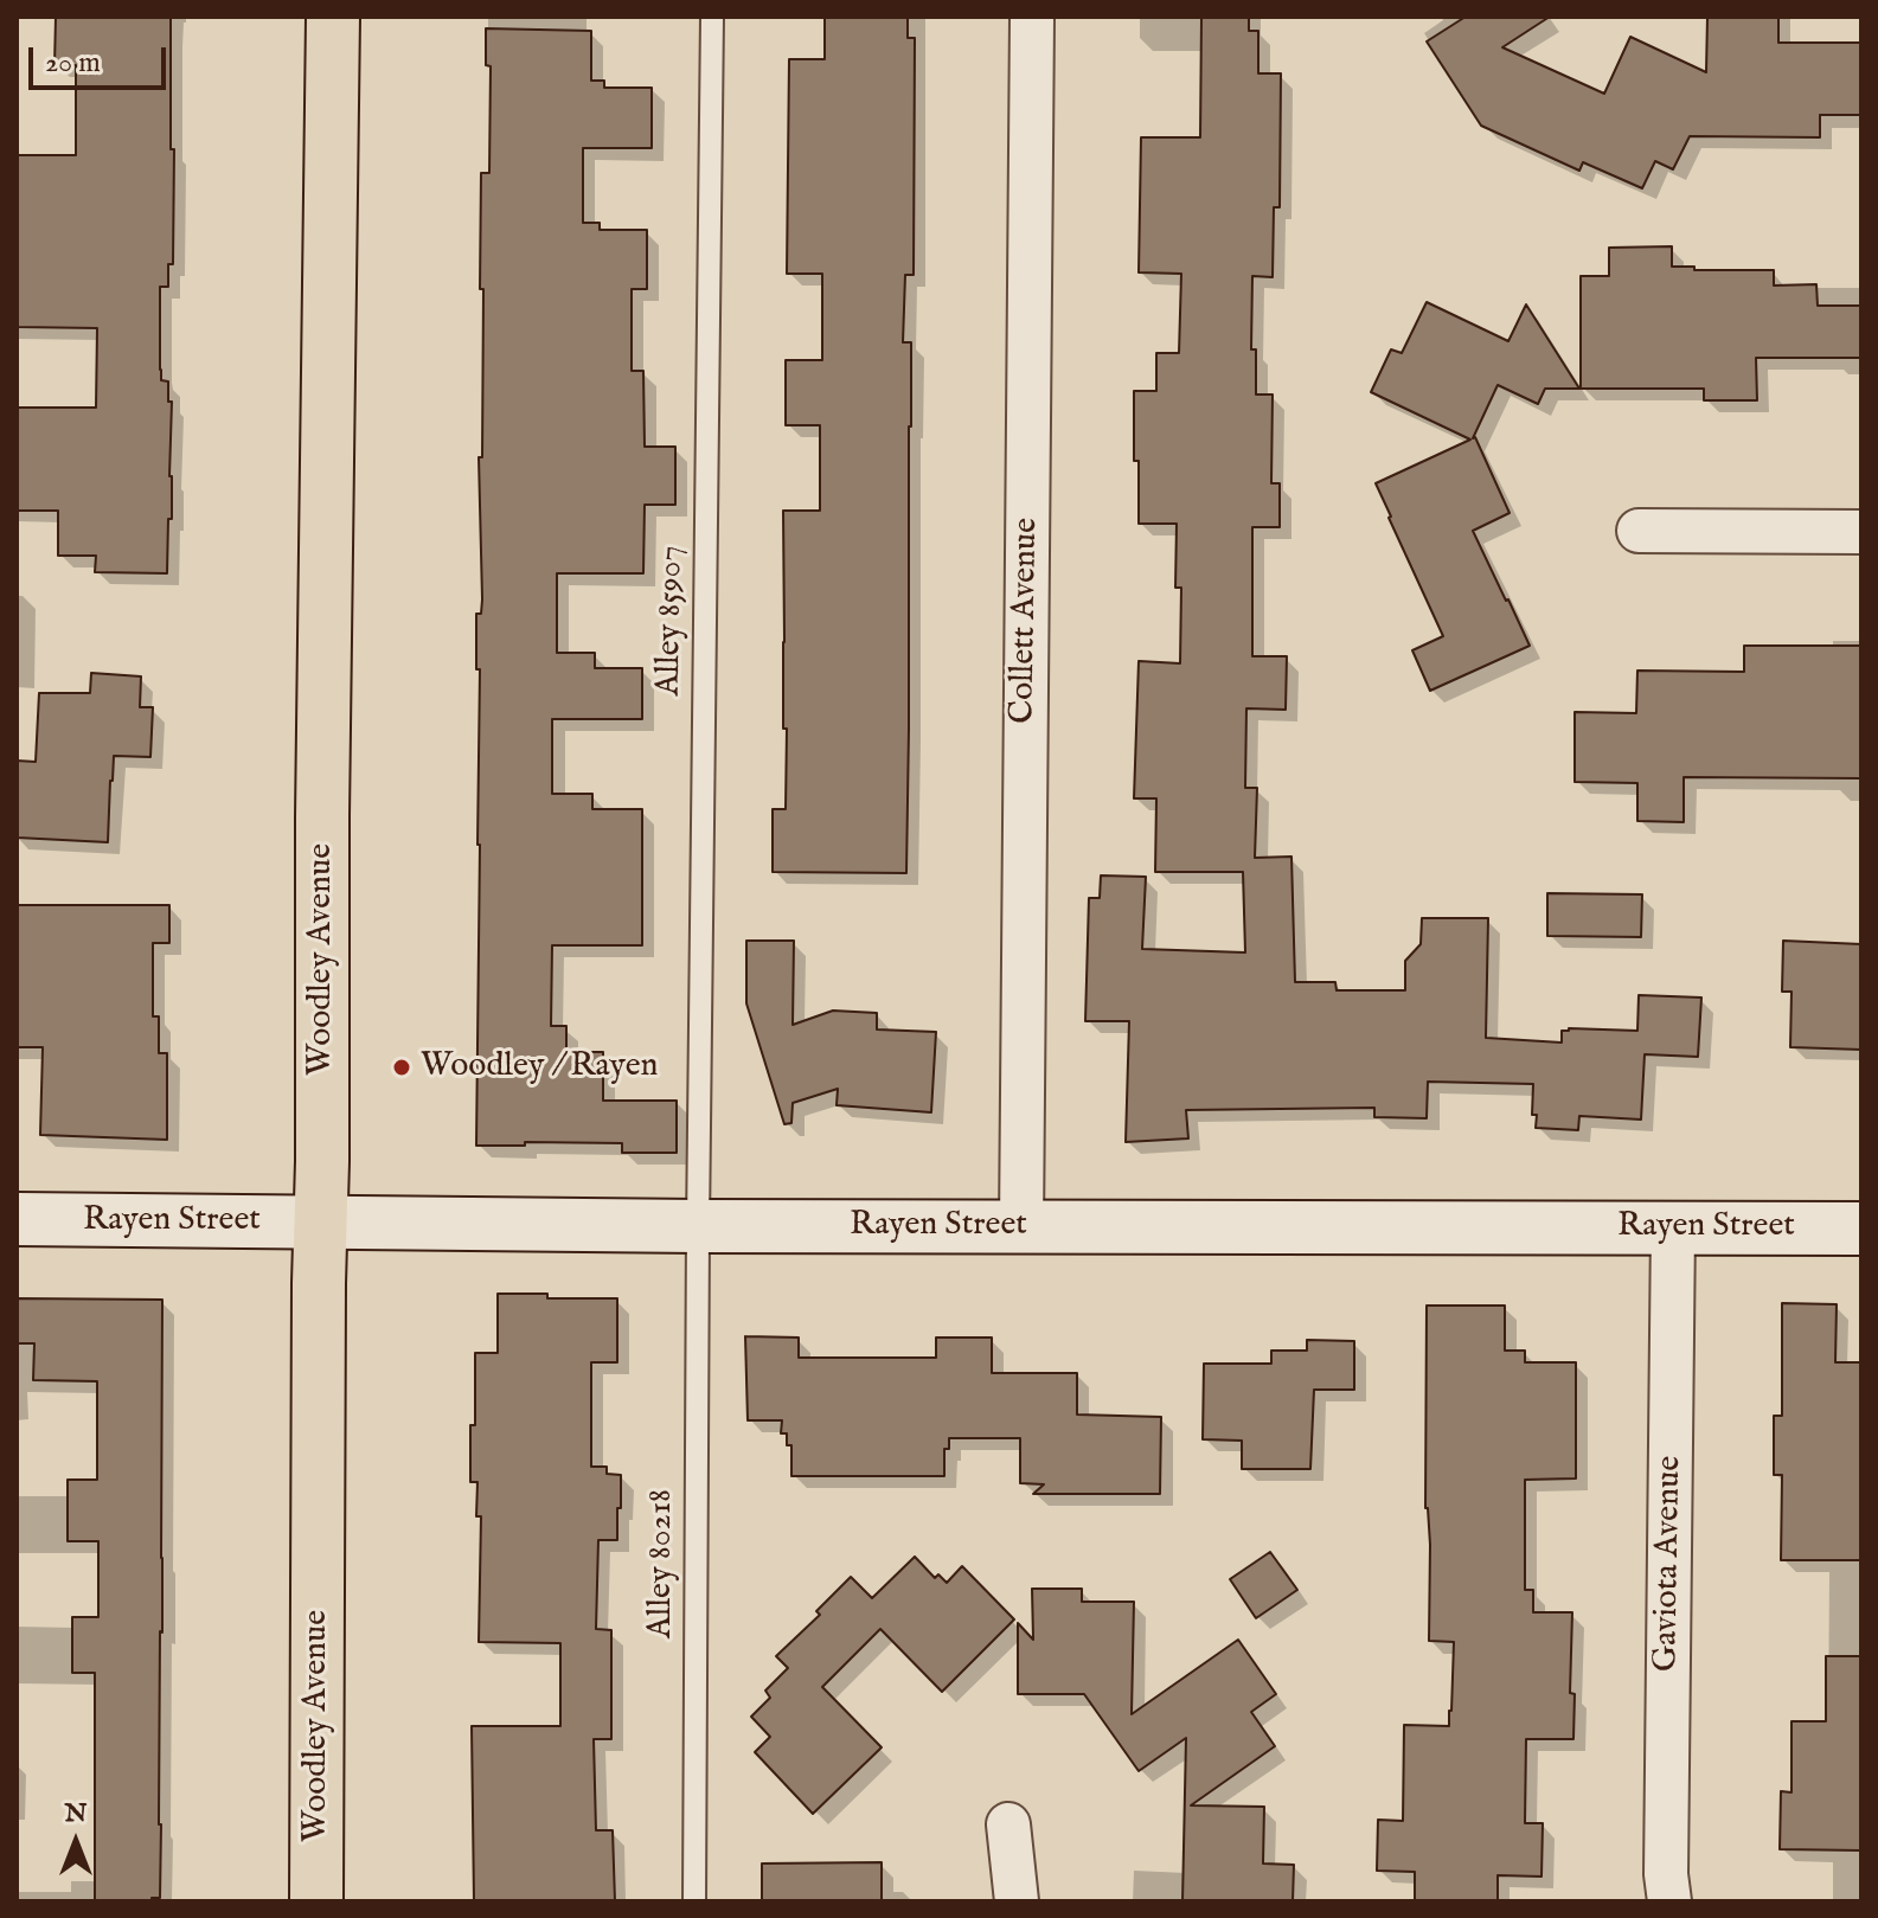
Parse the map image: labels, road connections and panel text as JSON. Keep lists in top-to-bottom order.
{
  "streets": {
    "main road": ["Woodley Avenue"],
    "street": ["Collett Avenue", "Rayen Street", "Gaviota Avenue"],
    "lane": ["Alley 85907", "Alley 80218"]
  },
  "crossings": [
    ["Alley 85907", "Rayen Street"],
    ["Alley 85907", "Alley 80218"],
    ["Collett Avenue", "Rayen Street"],
    ["Woodley Avenue", "Rayen Street"],
    ["Rayen Street", "Alley 80218"],
    ["Rayen Street", "Gaviota Avenue"]
  ],
  "places": ["Woodley / Rayen"],
  "scale_bar": "20 m",
  "north": "top"
}
